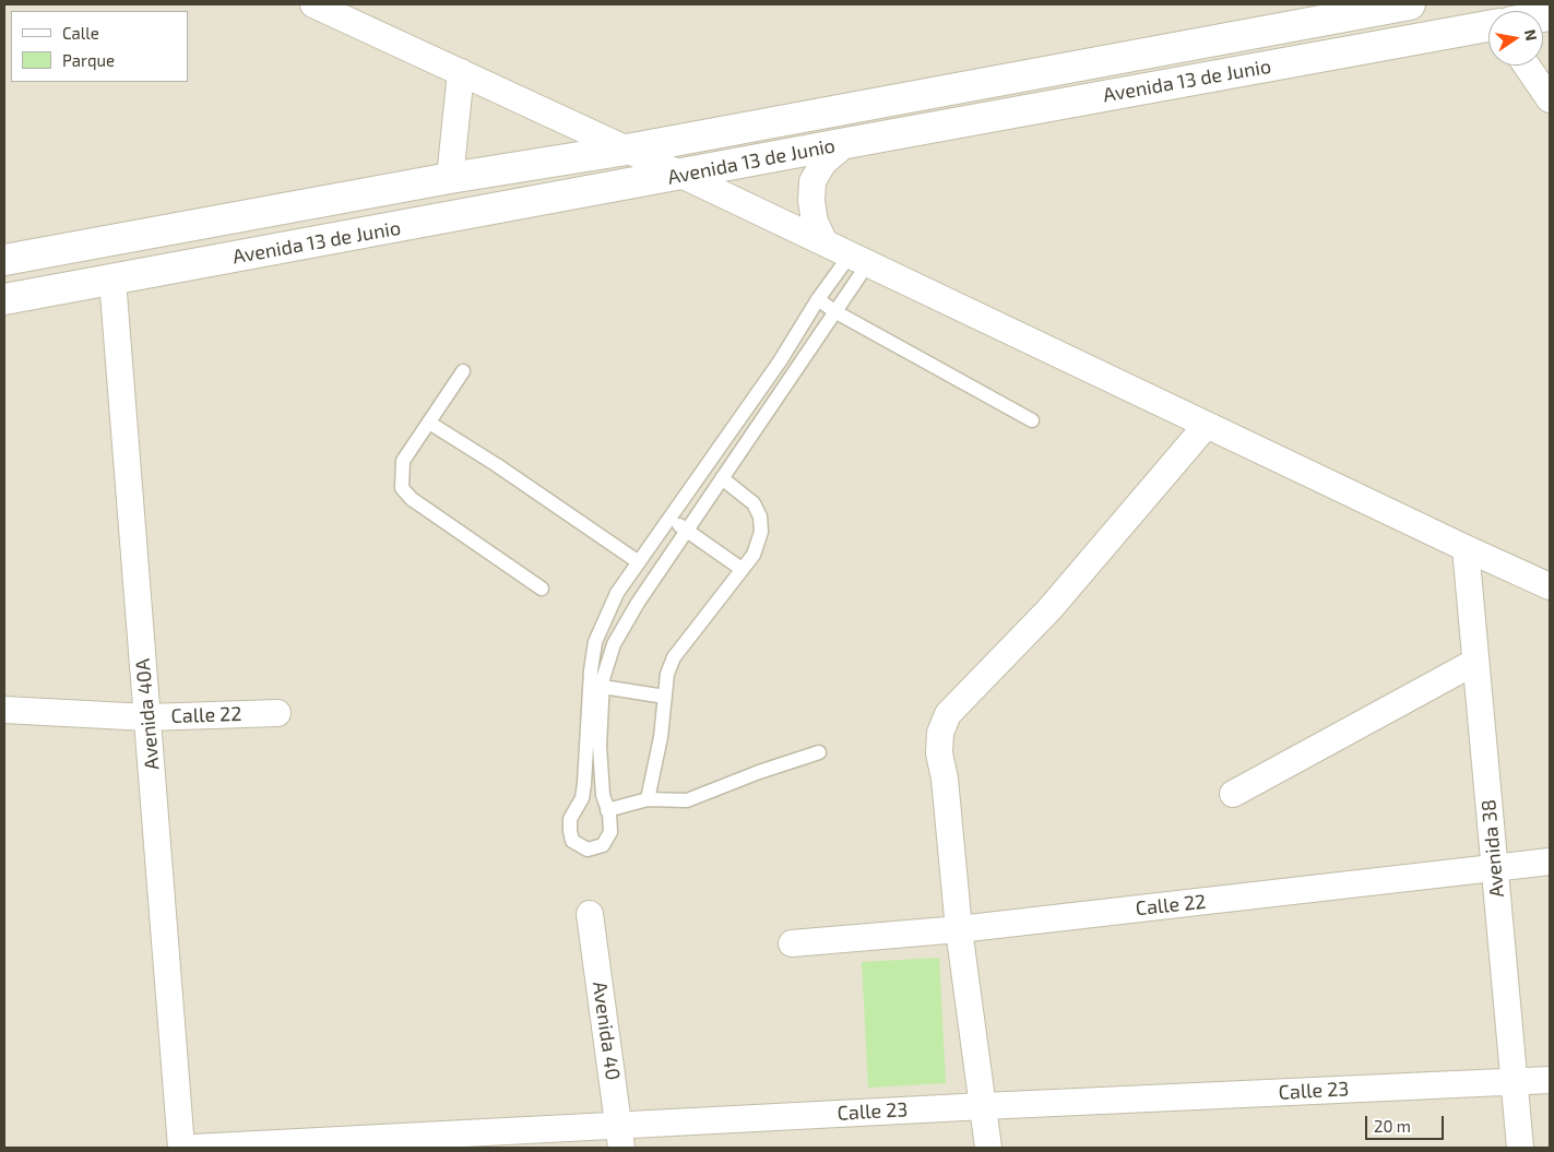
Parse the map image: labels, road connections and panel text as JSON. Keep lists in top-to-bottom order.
{
  "streets": {
    "street": [
      "Avenida 13 de Junio",
      "Avenida 40A",
      "Calle 22",
      "Avenida 38",
      "Avenida 40",
      "Calle 23"
    ]
  },
  "crossings": [
    ["Avenida 13 de Junio", "Avenida 40A"],
    ["Avenida 40A", "Calle 22"],
    ["Calle 22", "Avenida 38"],
    ["Avenida 38", "Calle 23"],
    ["Avenida 40", "Calle 23"]
  ],
  "legend": ["Calle", "Parque"],
  "scale_bar": "20 m",
  "north": "right"
}
